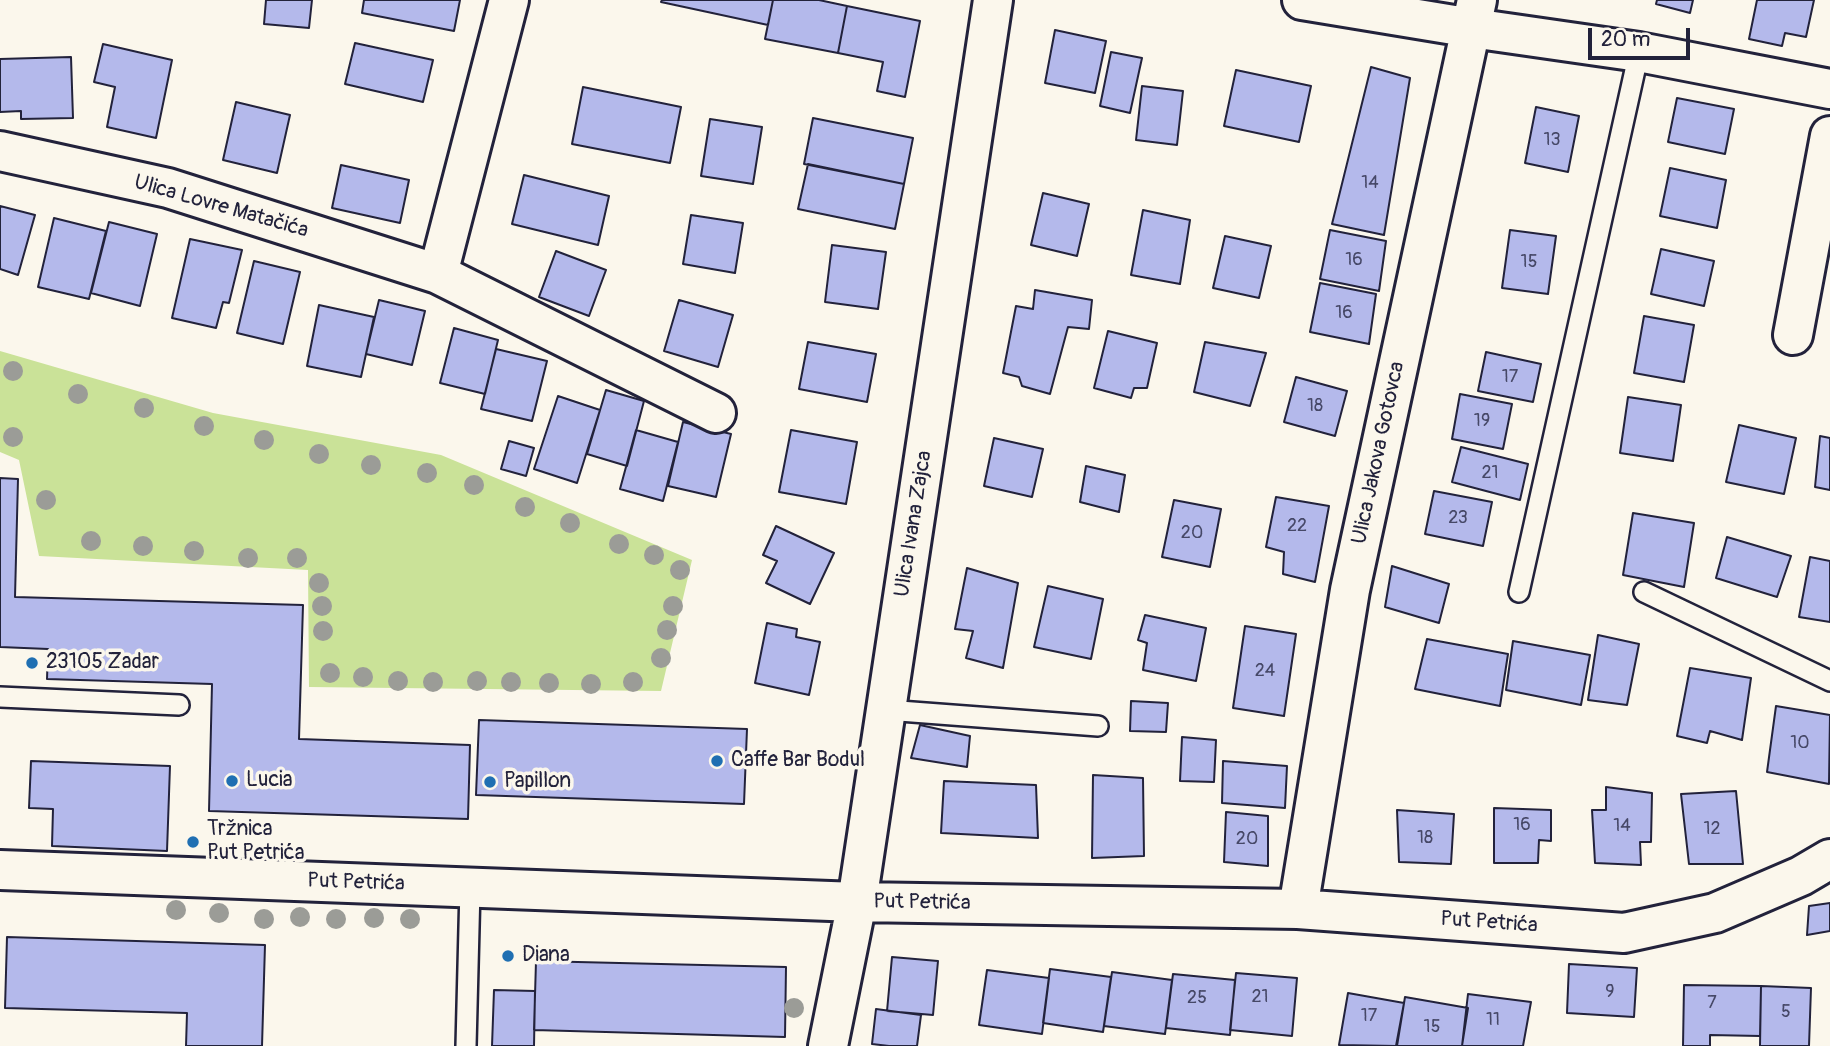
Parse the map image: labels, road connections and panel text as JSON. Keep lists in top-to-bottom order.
{
  "streets": {
    "street": [
      "Ulica Lovre Matačića",
      "Ulica Jakova Gotovca",
      "Ulica Ivana Zajca",
      "Put Petrića"
    ]
  },
  "crossings": [
    ["Ulica Jakova Gotovca", "Put Petrića"],
    ["Ulica Ivana Zajca", "Put Petrića"]
  ],
  "places": [
    "23105 Zadar",
    "Caffe Bar Bodul",
    "Lucia",
    "Papillon",
    "Tržnica Put Petrića",
    "Diana"
  ],
  "house_numbers": [
    "13",
    "14",
    "16",
    "15",
    "16",
    "17",
    "18",
    "19",
    "21",
    "23",
    "22",
    "20",
    "24",
    "10",
    "16",
    "14",
    "12",
    "18",
    "20",
    "9",
    "21",
    "25",
    "7",
    "5",
    "17",
    "11",
    "15"
  ],
  "scale_bar": "20 m"
}
